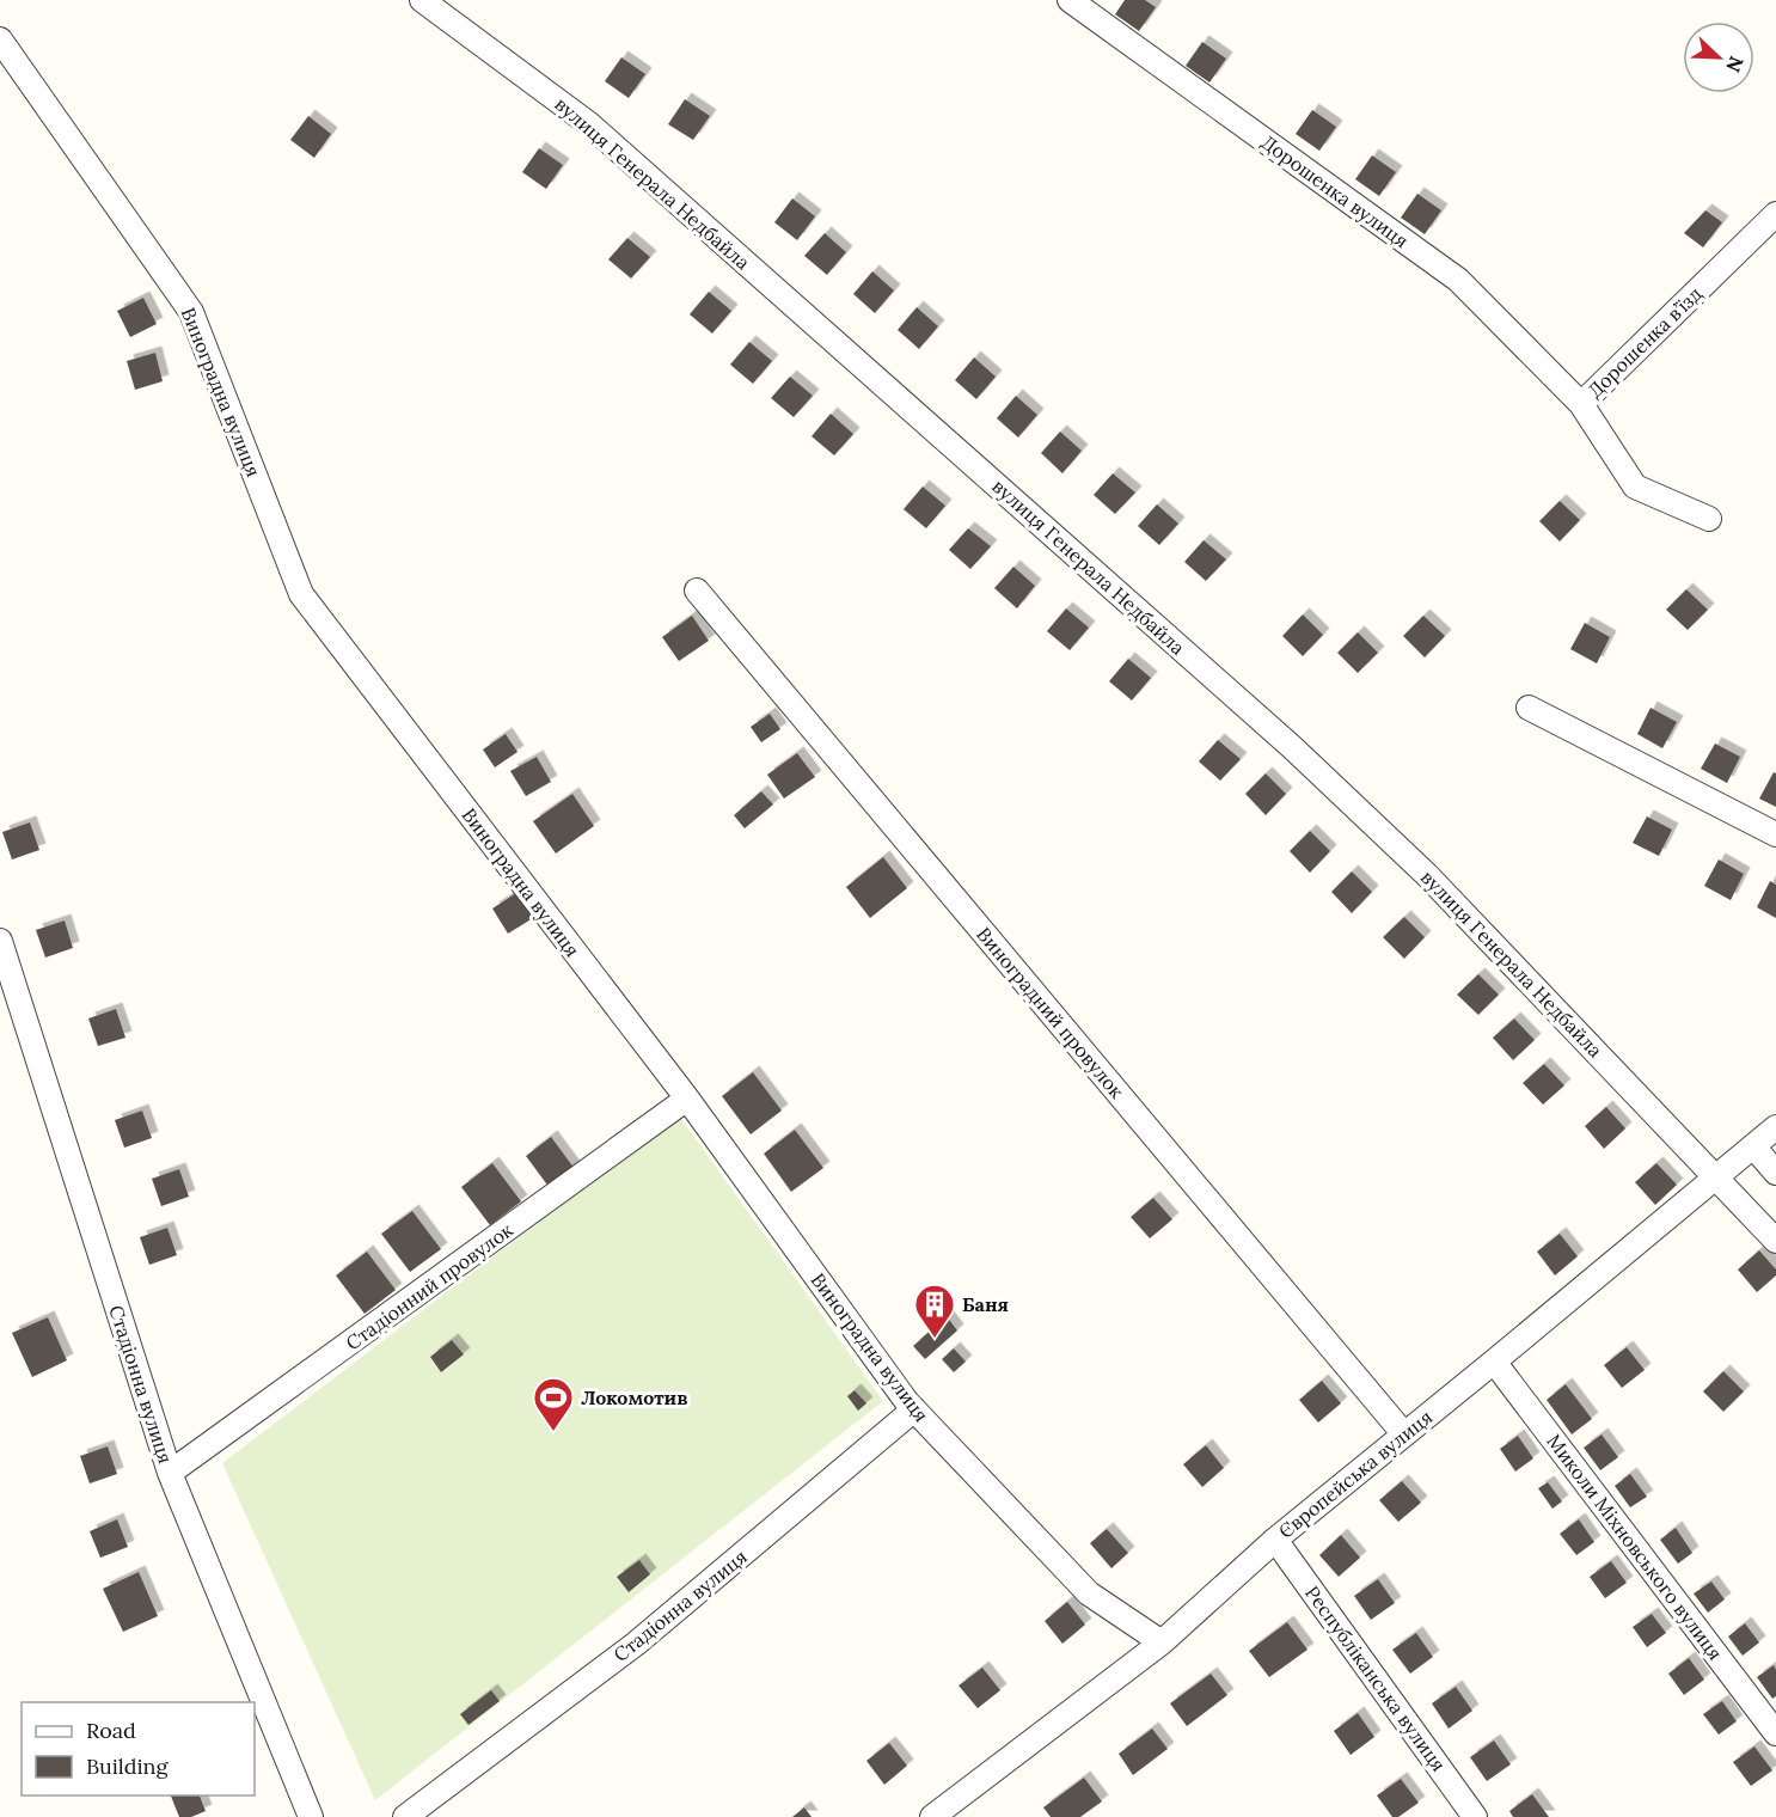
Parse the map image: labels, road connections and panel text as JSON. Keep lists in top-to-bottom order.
{
  "streets": {
    "street": [
      "вулиця Генерала Недбайла",
      "Дорошенка вулиця",
      "Дорошенка в’їзд",
      "Виноградна вулиця",
      "Виноградний провулок",
      "Стадіонний провулок",
      "Стадіонна вулиця",
      "Європейська вулиця",
      "Миколи Міхновського вулиця",
      "Республіканська вулиця"
    ]
  },
  "crossings": [
    ["вулиця Генерала Недбайла", "Європейська вулиця"],
    ["Дорошенка вулиця", "Дорошенка в’їзд"],
    ["Виноградна вулиця", "Стадіонний провулок"],
    ["Виноградна вулиця", "Стадіонна вулиця"],
    ["Виноградна вулиця", "Європейська вулиця"],
    ["Виноградний провулок", "Європейська вулиця"],
    ["Стадіонний провулок", "Стадіонна вулиця"],
    ["Європейська вулиця", "Миколи Міхновського вулиця"],
    ["Європейська вулиця", "Республіканська вулиця"]
  ],
  "places": {
    "building": ["Баня"],
    "sports": ["Локомотив"]
  },
  "legend": ["Road", "Building"],
  "north": "bottom right"
}
